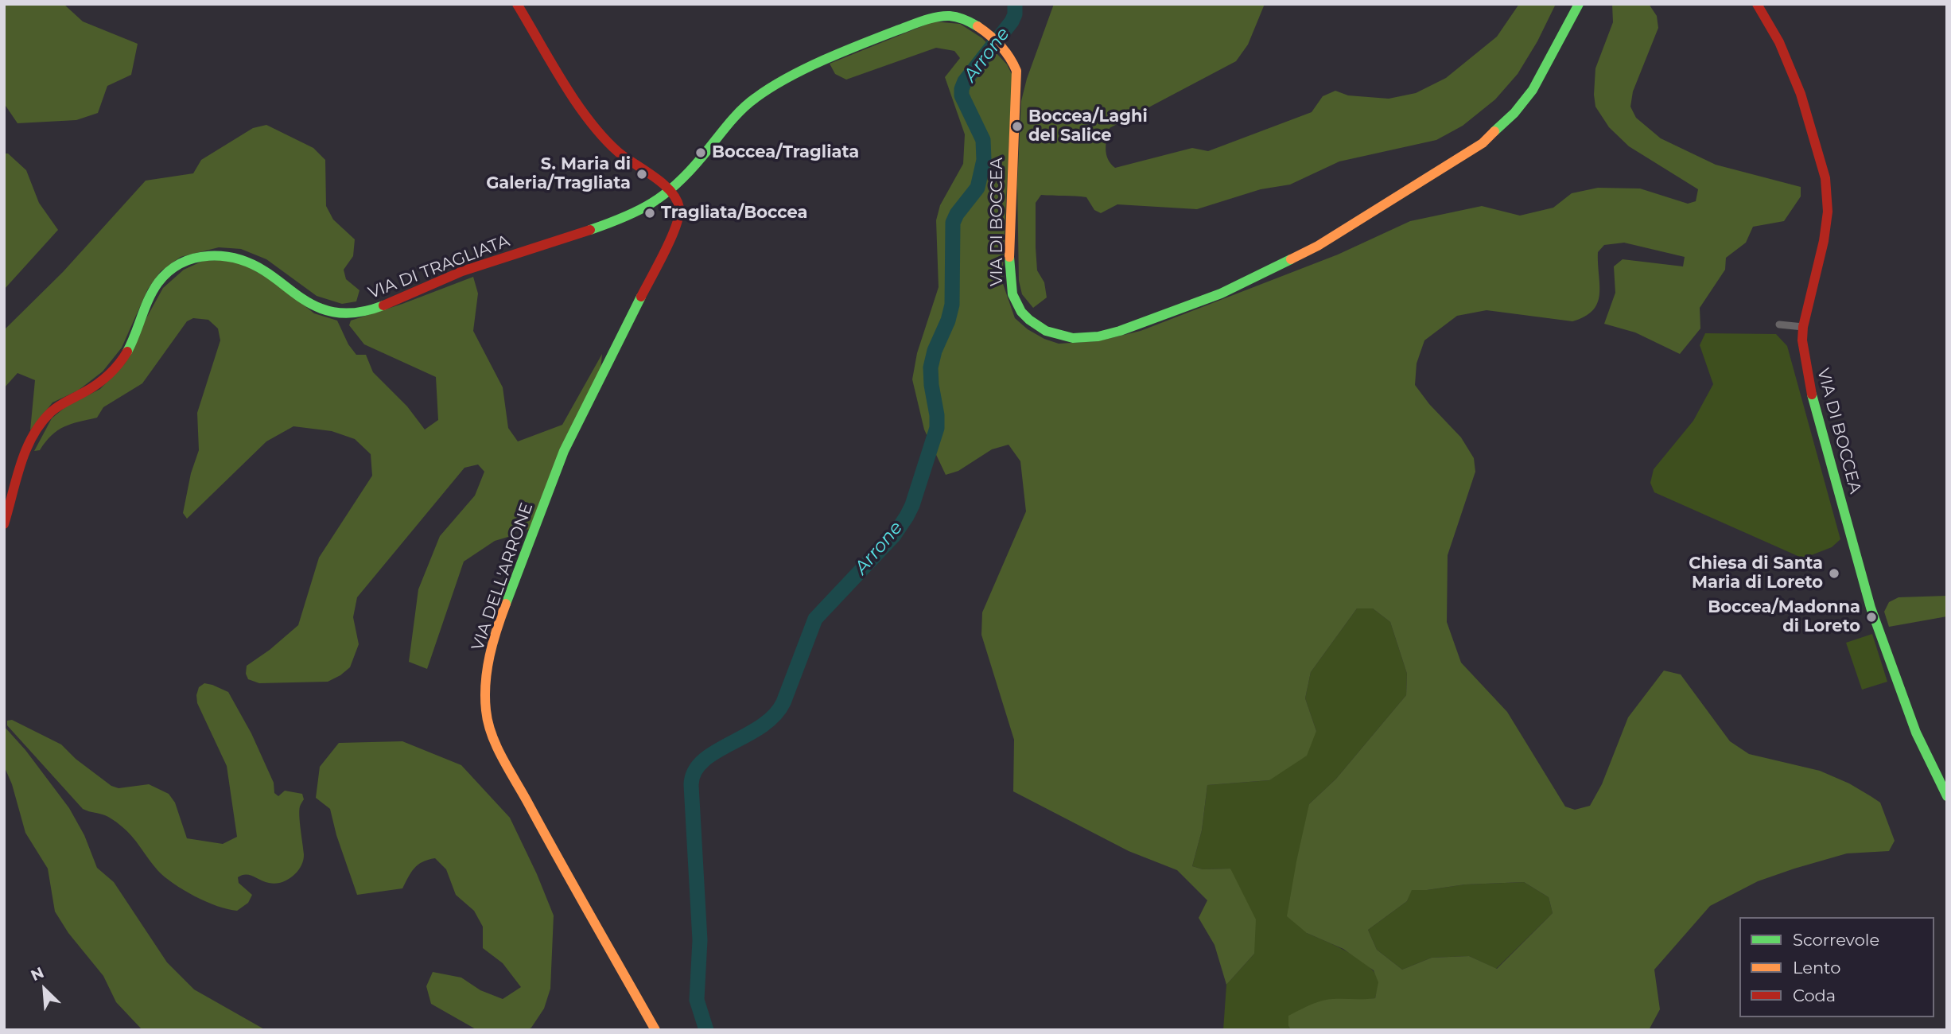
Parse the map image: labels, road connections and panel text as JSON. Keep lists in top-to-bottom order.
{
  "streets": {
    "street": ["VIA DI BOCCEA", "VIA DI TRAGLIATA", "VIA DELL'ARRONE"]
  },
  "crossings": [
    ["VIA DI BOCCEA", "VIA DI TRAGLIATA"],
    ["VIA DI BOCCEA", "VIA DELL'ARRONE"],
    ["VIA DI TRAGLIATA", "VIA DELL'ARRONE"]
  ],
  "water": ["Arrone"],
  "places": [
    "Boccea/Laghi del Salice",
    "Boccea/Tragliata",
    "S. Maria di Galeria/Tragliata",
    "Tragliata/Boccea",
    "Chiesa di Santa Maria di Loreto",
    "Boccea/Madonna di Loreto"
  ],
  "legend": ["Scorrevole", "Lento", "Coda"],
  "north": "top left"
}
